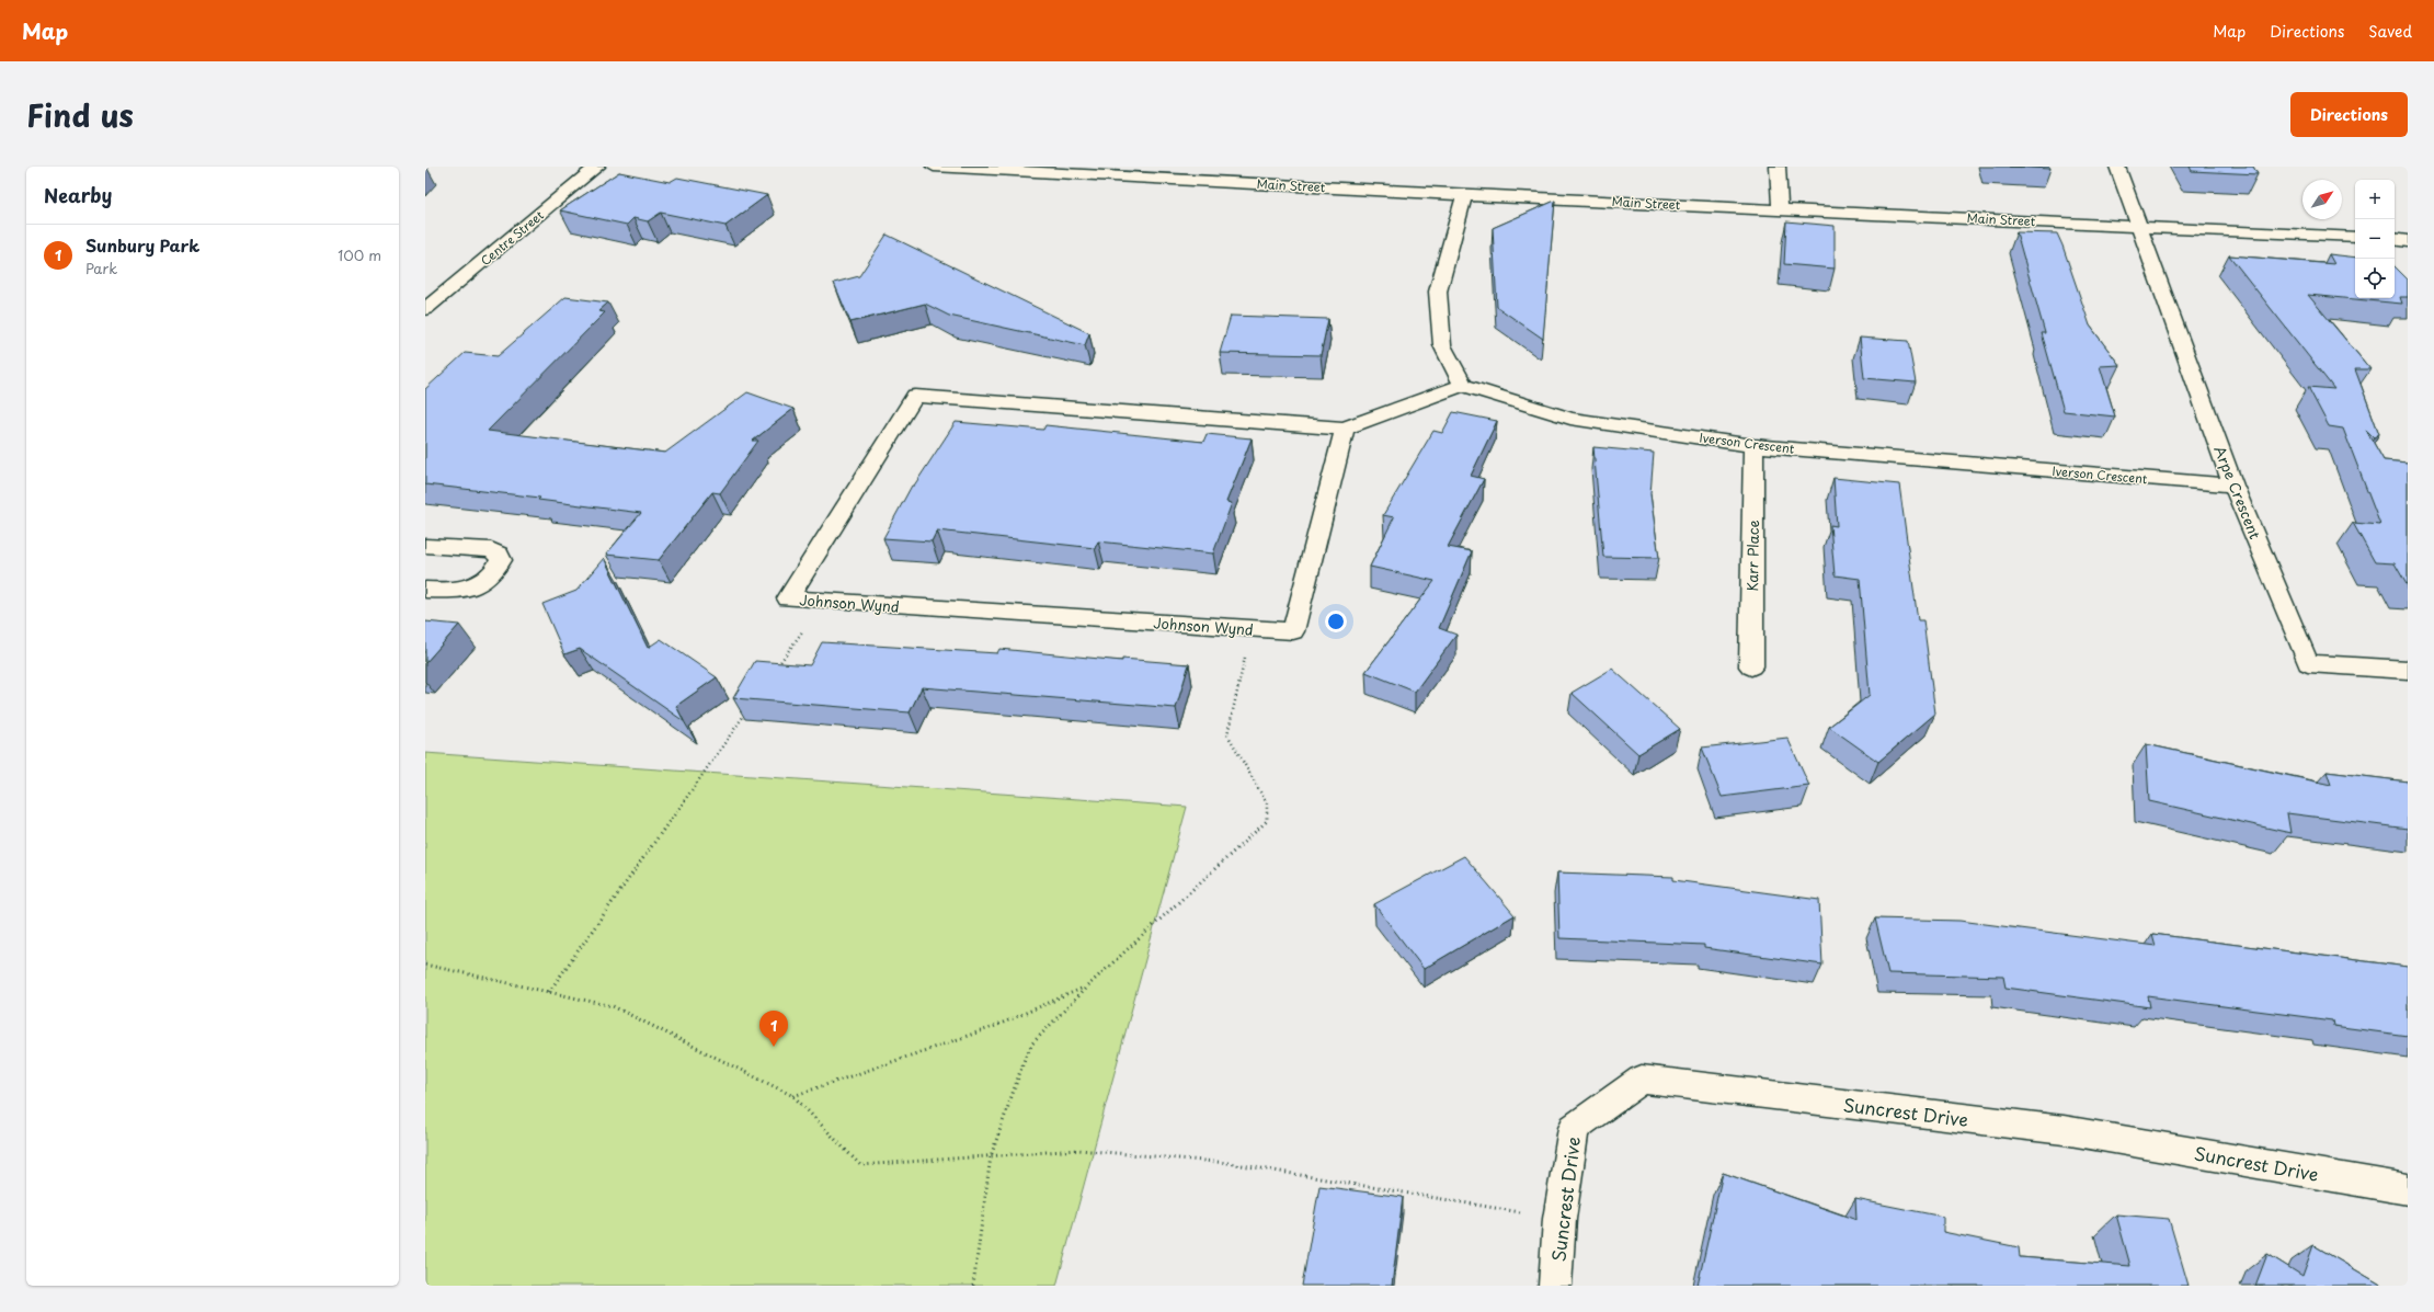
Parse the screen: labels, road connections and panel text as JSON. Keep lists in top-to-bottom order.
{
  "streets": {
    "street": [
      "Main Street",
      "Centre Street",
      "Iverson Crescent",
      "Arpe Crescent",
      "Karr Place",
      "Johnson Wynd",
      "Suncrest Drive"
    ]
  },
  "crossings": [
    ["Main Street", "Arpe Crescent"],
    ["Iverson Crescent", "Arpe Crescent"],
    ["Iverson Crescent", "Karr Place"],
    ["Iverson Crescent", "Johnson Wynd"]
  ],
  "north": "top right",
  "page": {
    "header": "Map",
    "nav": ["Map", "Directions", "Saved"],
    "title": "Find us",
    "buttons": "Directions",
    "heading": "Nearby",
    "map_buttons": ["+", "−"],
    "list": [
      {
        "mark": "1",
        "name": "Sunbury Park",
        "note": "Park",
        "value": "100 m"
      }
    ],
    "pins": "1"
  }
}
